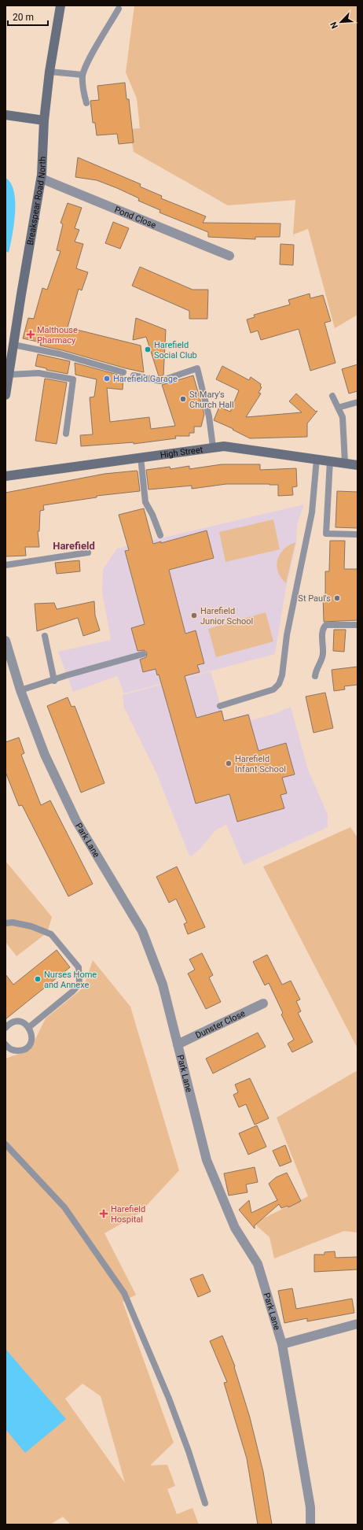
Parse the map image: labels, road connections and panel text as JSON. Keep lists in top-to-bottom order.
{
  "streets": {
    "street": [
      "Breakspear Road North",
      "Pond Close",
      "High Street",
      "Park Lane",
      "Dunster Close"
    ]
  },
  "crossings": [
    ["Breakspear Road North", "Pond Close"],
    ["Park Lane", "Dunster Close"]
  ],
  "districts": ["Harefield"],
  "places": {
    "health": ["Malthouse Pharmacy", "Harefield Hospital"],
    "other": [
      "Harefield Social Club",
      "Harefield Garage",
      "St Mary's Church Hall",
      "St Paul's",
      "Harefield Junior School",
      "Harefield Infant School",
      "Nurses Home and Annexe"
    ]
  },
  "scale_bar": "20 m",
  "north": "bottom left"
}
